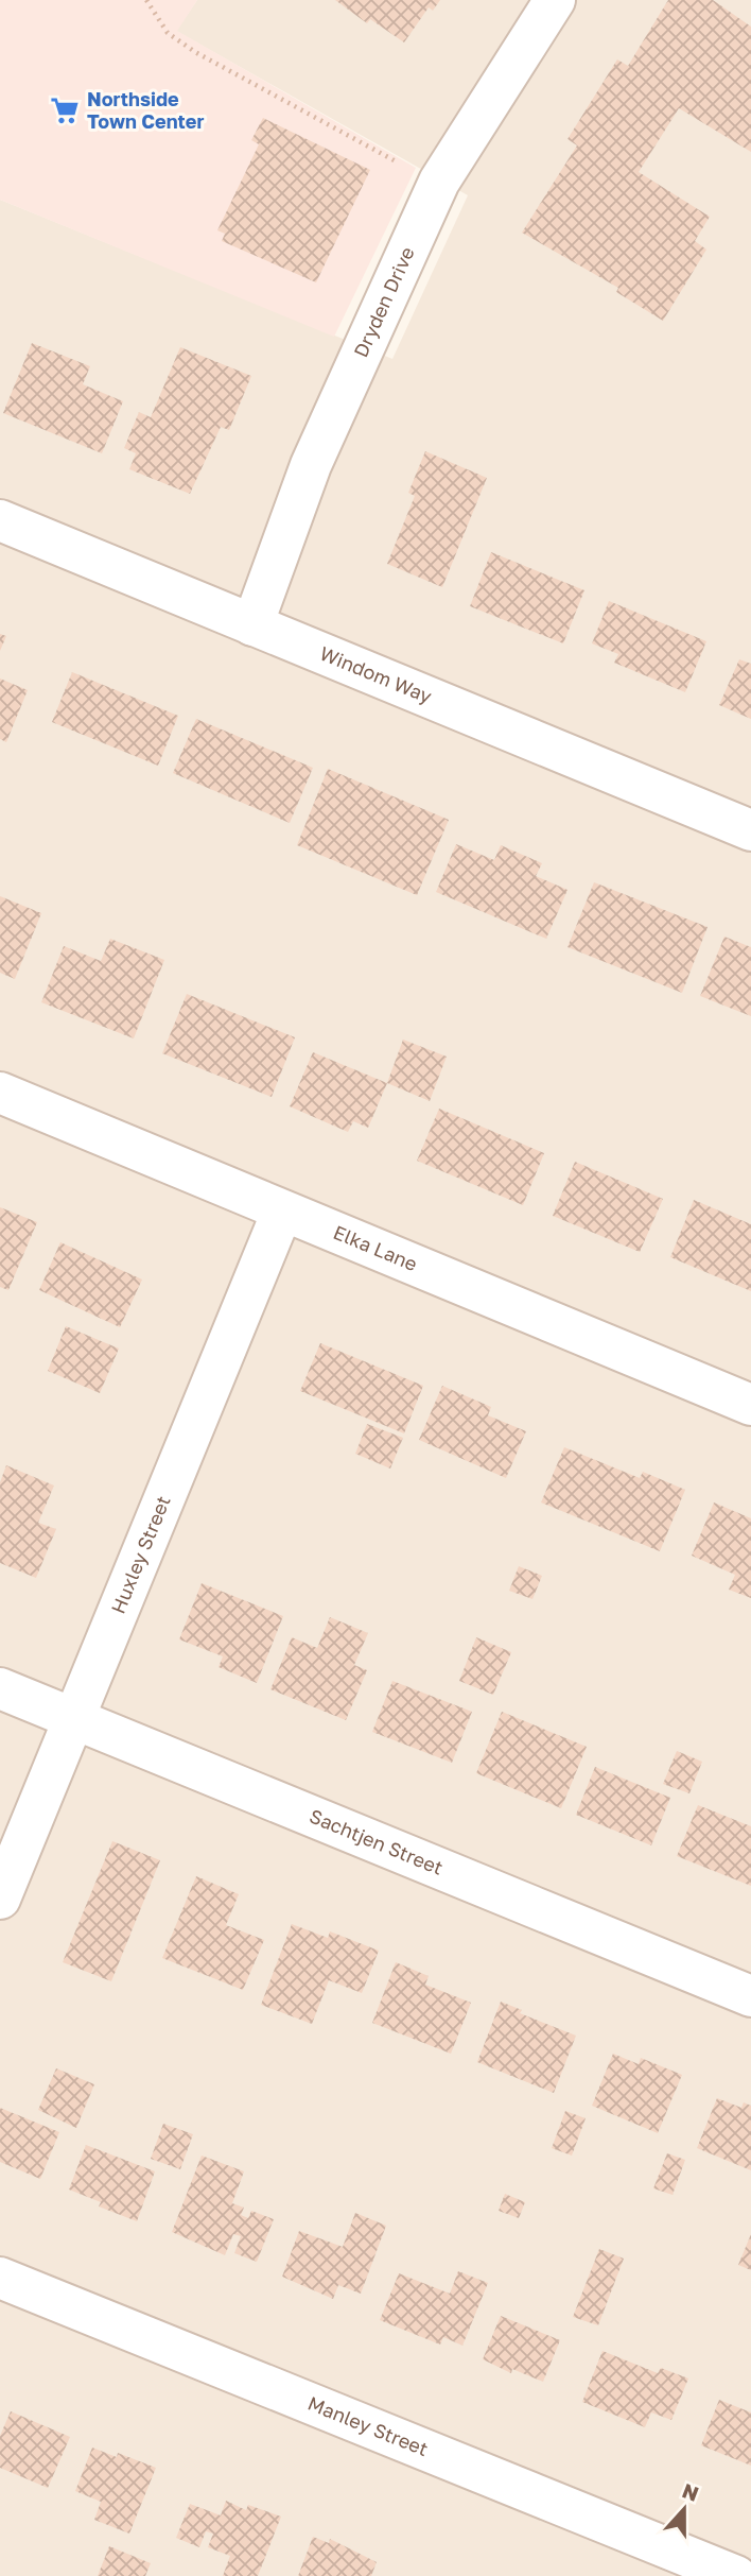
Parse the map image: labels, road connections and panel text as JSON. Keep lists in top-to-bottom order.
{
  "streets": {
    "street": [
      "Dryden Drive",
      "Windom Way",
      "Elka Lane",
      "Huxley Street",
      "Sachtjen Street",
      "Manley Street"
    ]
  },
  "crossings": [
    ["Dryden Drive", "Windom Way"],
    ["Elka Lane", "Huxley Street"],
    ["Huxley Street", "Sachtjen Street"]
  ],
  "places": {
    "supermarket": ["Northside Town Center"]
  },
  "north": "top"
}
